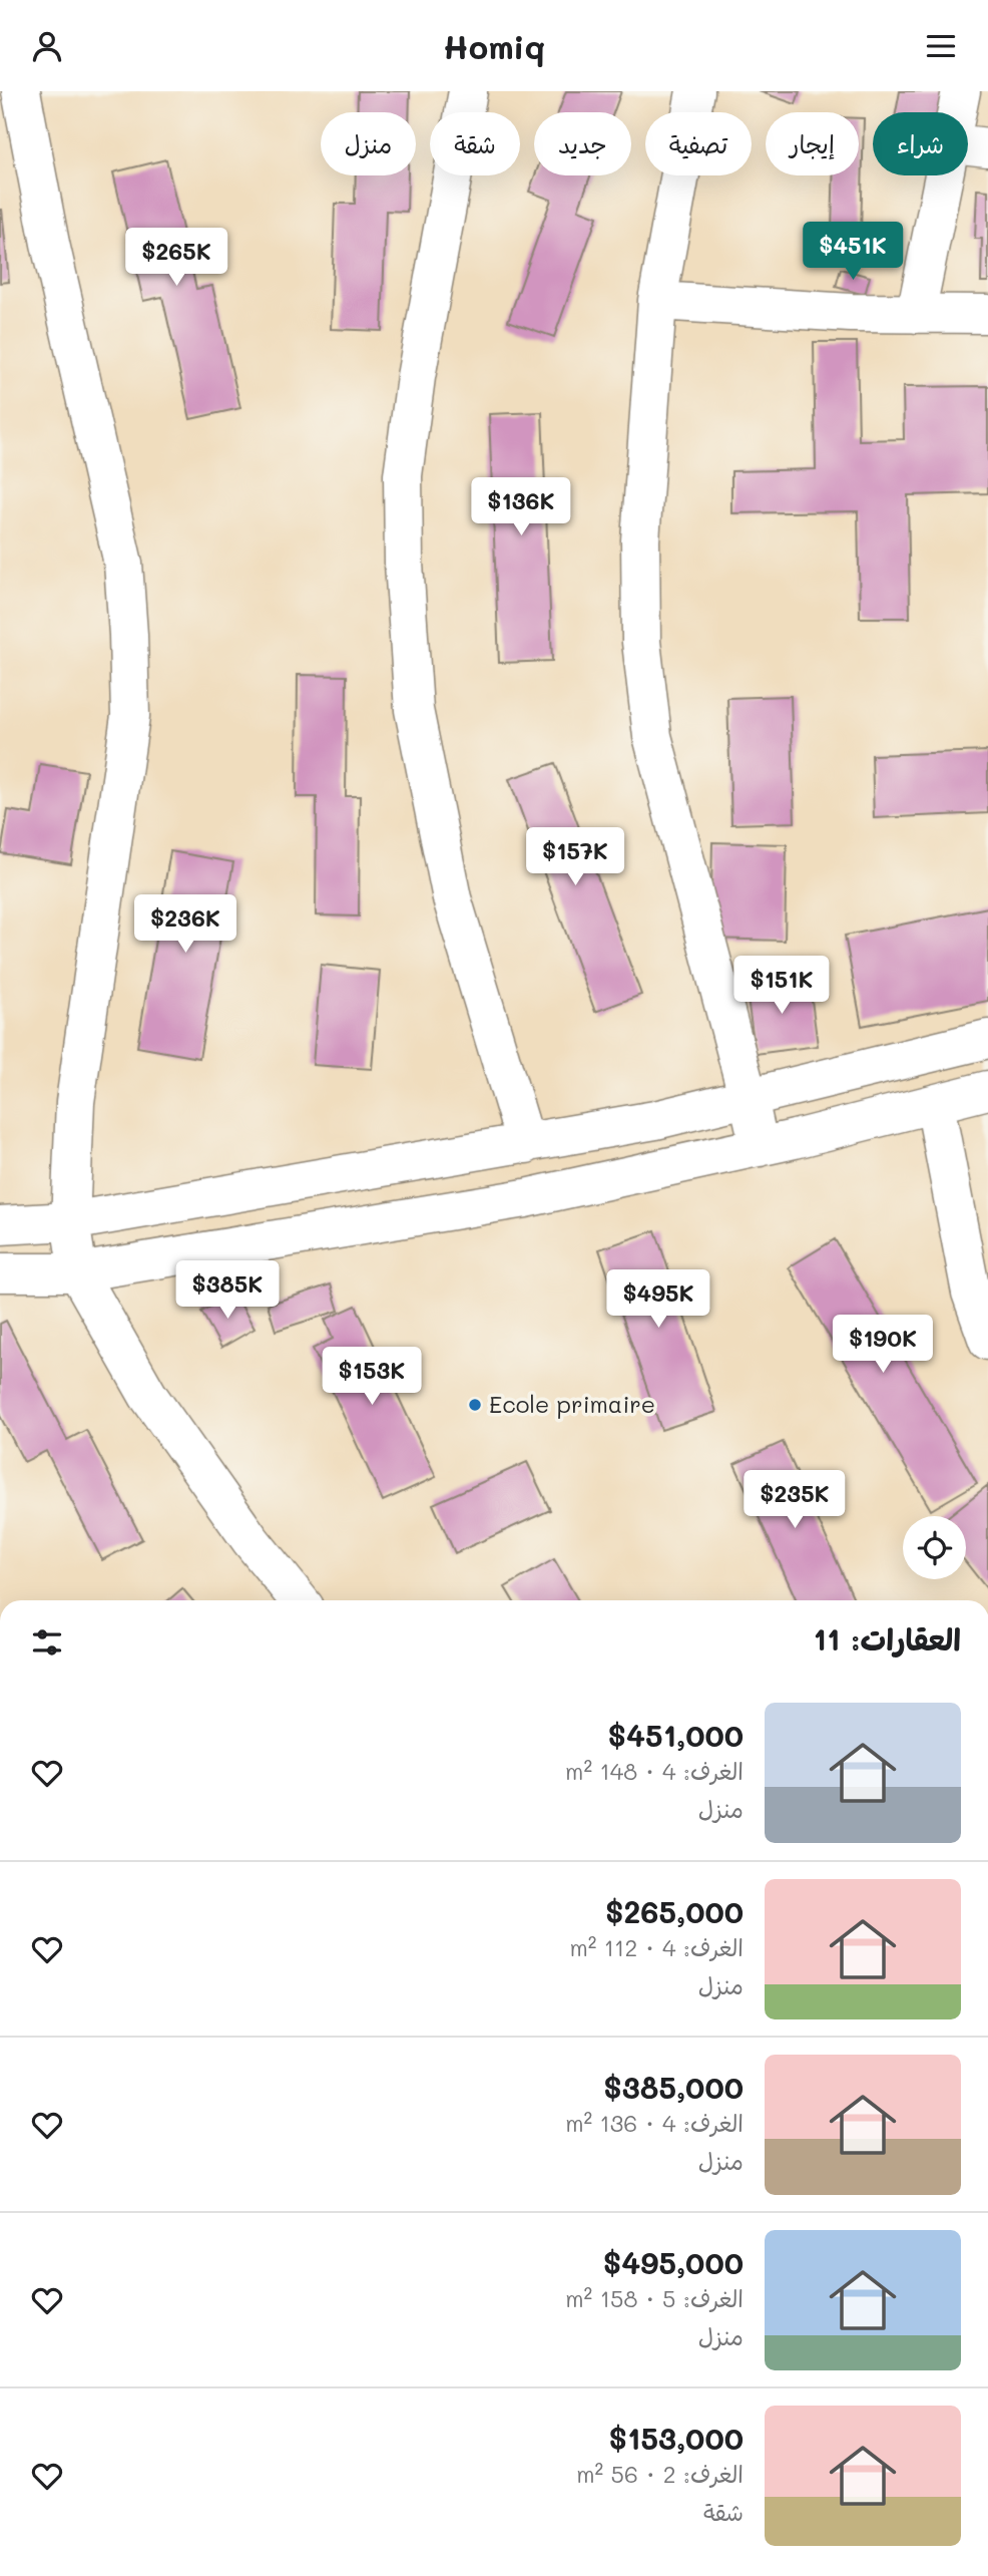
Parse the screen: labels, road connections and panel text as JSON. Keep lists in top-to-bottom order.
{
  "places": ["Ecole primaire"],
  "page": {
    "header": "Homiq",
    "chip": [
      "شراء",
      "إيجار",
      "تصفية",
      "جديد",
      "شقة",
      "منزل"
    ],
    "price": [
      "$451K",
      "$265K",
      "$136K",
      "$157K",
      "$236K",
      "$151K",
      "$385K",
      "$495K",
      "$190K",
      "$153K",
      "$235K"
    ],
    "heading": "العقارات: 11",
    "list": [
      {
        "name": "$451,000",
        "note": "الغرف: 4 · 148 m² · منزل"
      },
      {
        "name": "$265,000",
        "note": "الغرف: 4 · 112 m² · منزل"
      },
      {
        "name": "$385,000",
        "note": "الغرف: 4 · 136 m² · منزل"
      },
      {
        "name": "$495,000",
        "note": "الغرف: 5 · 158 m² · منزل"
      },
      {
        "name": "$153,000",
        "note": "الغرف: 2 · 56 m² · شقة"
      }
    ]
  }
}
